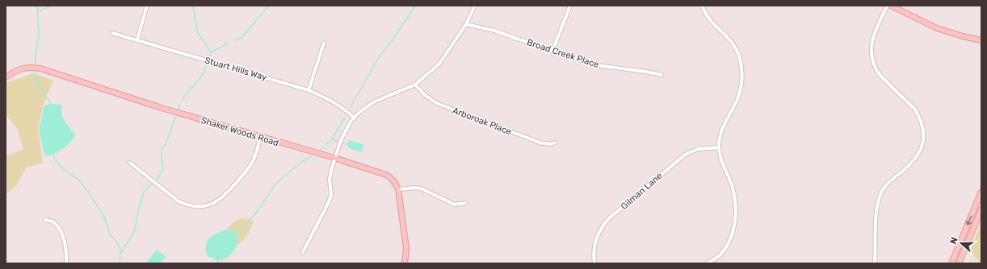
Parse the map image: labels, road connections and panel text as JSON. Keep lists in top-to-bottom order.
{
  "streets": {
    "street": [
      "Broad Creek Place",
      "Stuart Hills Way",
      "Arboroak Place",
      "Shaker Woods Road",
      "Gilman Lane"
    ]
  },
  "north": "left"
}
